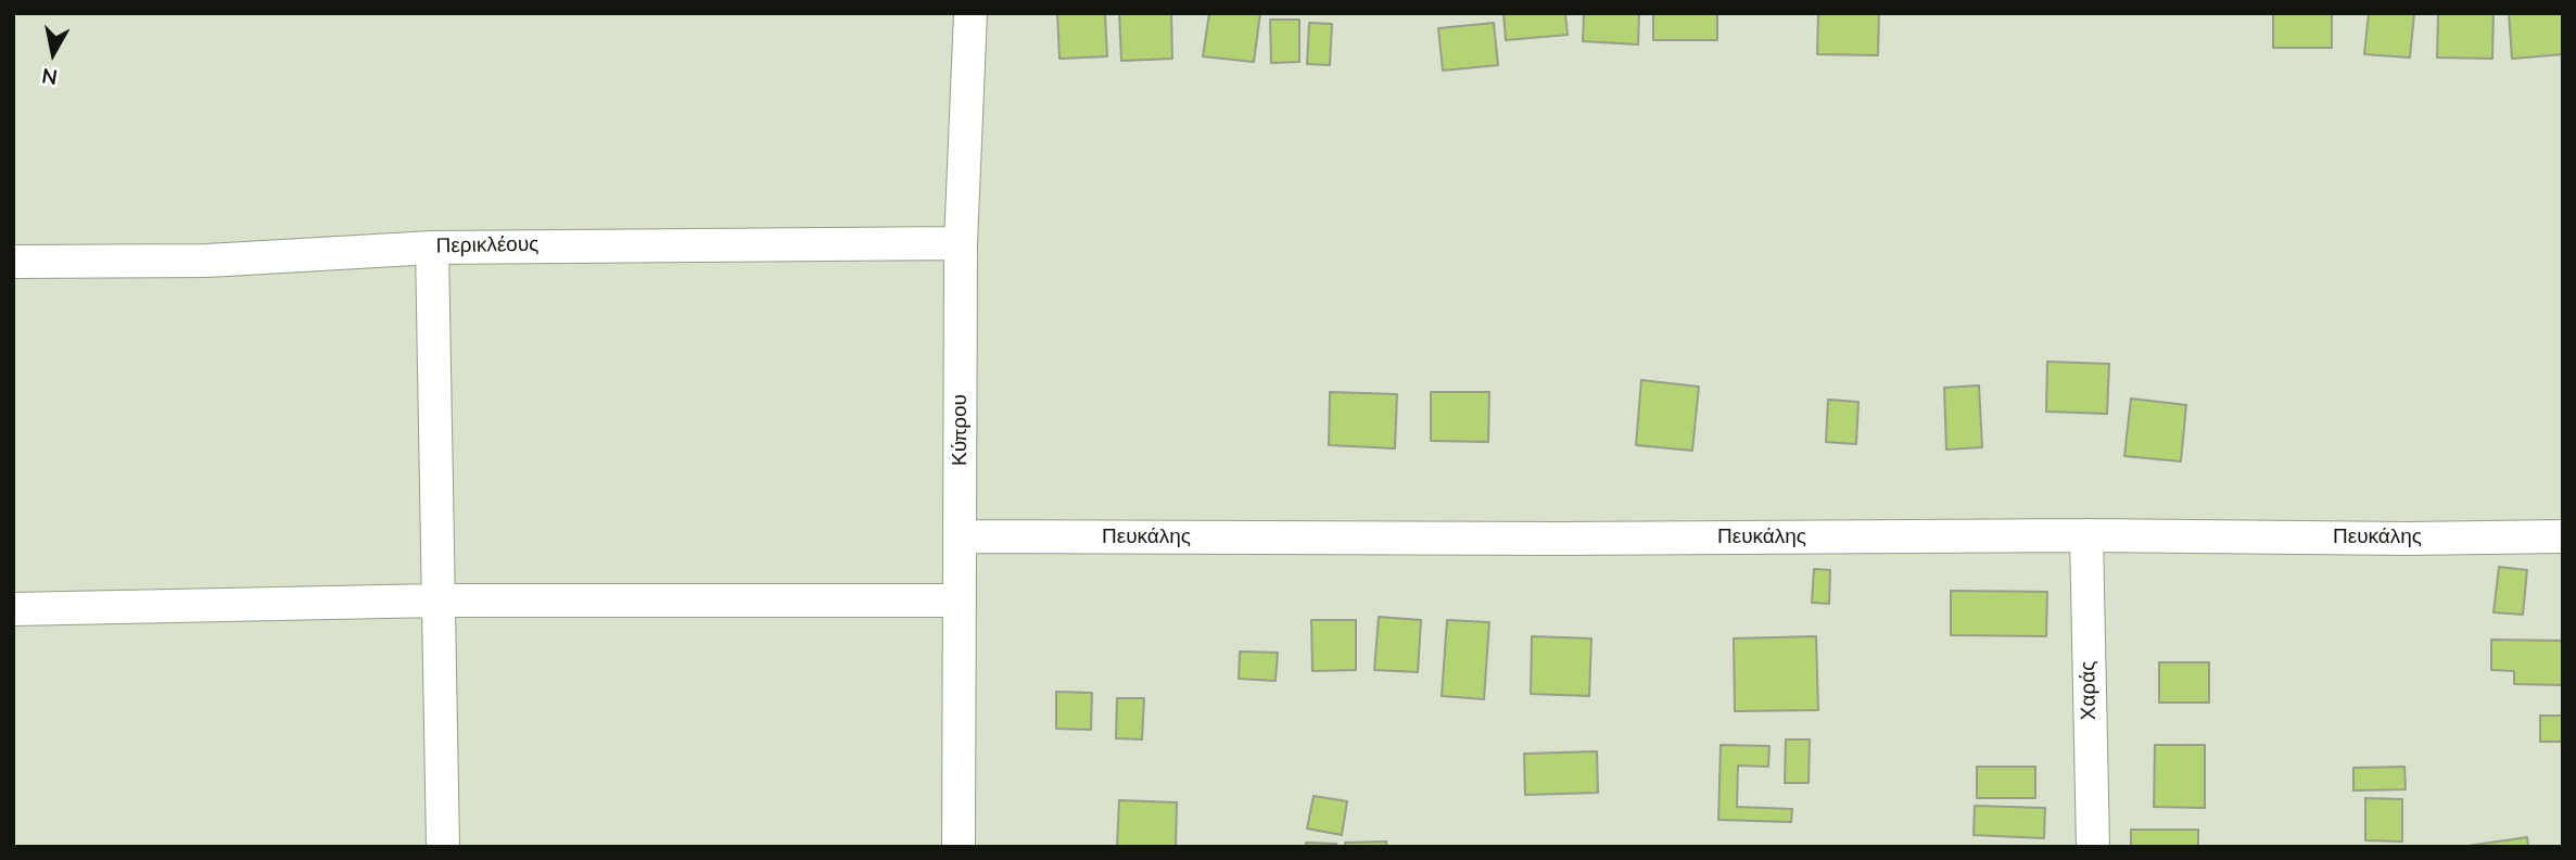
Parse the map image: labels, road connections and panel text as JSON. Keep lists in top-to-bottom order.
{
  "streets": {
    "street": [
      "Περικλέους",
      "Κύπρου",
      "Πευκάλης",
      "Χαράς"
    ]
  },
  "crossings": [
    ["Περικλέους", "Κύπρου"],
    ["Κύπρου", "Πευκάλης"],
    ["Πευκάλης", "Χαράς"]
  ],
  "north": "bottom"
}
